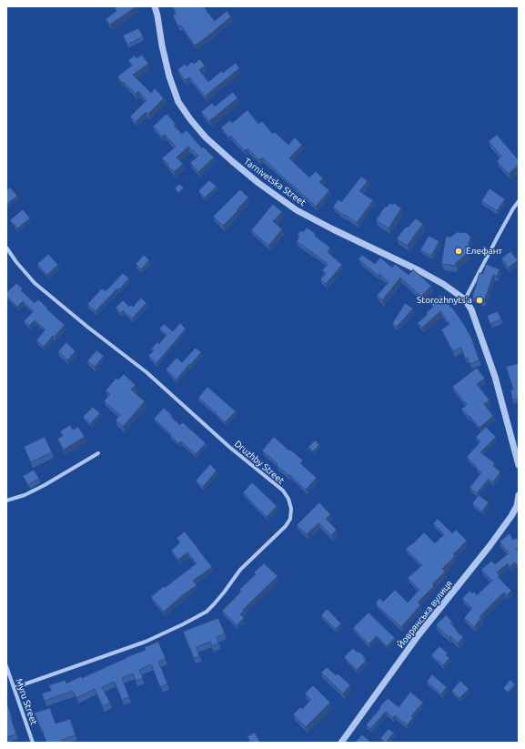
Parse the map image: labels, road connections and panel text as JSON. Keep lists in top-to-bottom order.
{
  "streets": {
    "street": [
      "Tarnivetska Street",
      "Druzhby Street",
      "Йоврянська вулиця",
      "Myru Street"
    ]
  },
  "crossings": [
    ["Druzhby Street", "Myru Street"]
  ],
  "places": ["Елефант", "Storozhnyts'a"]
}
